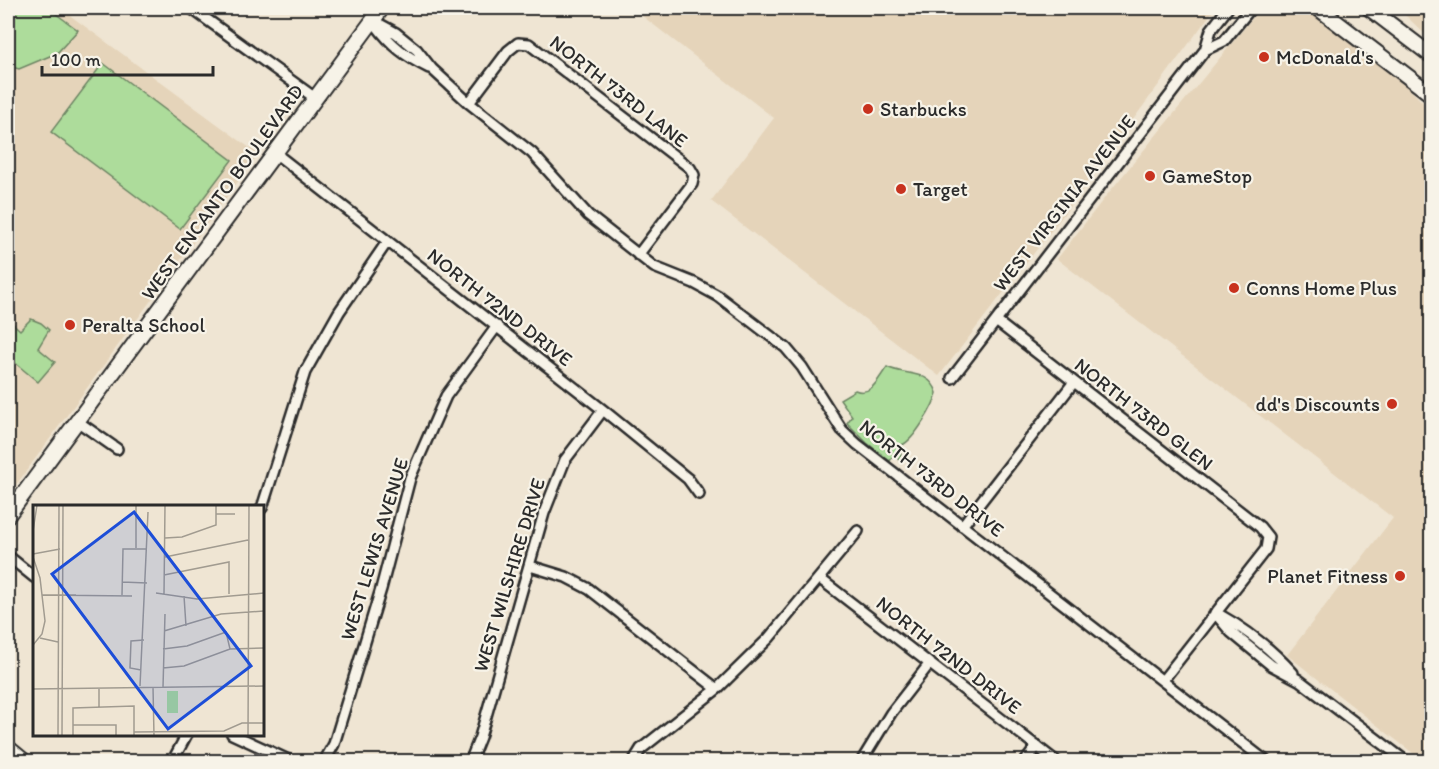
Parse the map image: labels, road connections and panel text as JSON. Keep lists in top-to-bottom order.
{
  "streets": {
    "street": [
      "NORTH 73RD LANE",
      "WEST ENCANTO BOULEVARD",
      "WEST VIRGINIA AVENUE",
      "NORTH 72ND DRIVE",
      "NORTH 73RD GLEN",
      "NORTH 73RD DRIVE",
      "WEST LEWIS AVENUE",
      "WEST WILSHIRE DRIVE"
    ]
  },
  "crossings": [
    ["NORTH 73RD LANE", "NORTH 73RD DRIVE"],
    ["WEST ENCANTO BOULEVARD", "NORTH 72ND DRIVE"],
    ["WEST ENCANTO BOULEVARD", "NORTH 73RD DRIVE"],
    ["WEST VIRGINIA AVENUE", "NORTH 73RD GLEN"],
    ["NORTH 72ND DRIVE", "WEST LEWIS AVENUE"],
    ["NORTH 72ND DRIVE", "WEST WILSHIRE DRIVE"]
  ],
  "places": [
    "McDonald's",
    "Starbucks",
    "GameStop",
    "Target",
    "Conns Home Plus",
    "Peralta School",
    "dd's Discounts",
    "Planet Fitness"
  ],
  "scale_bar": "100 m"
}
